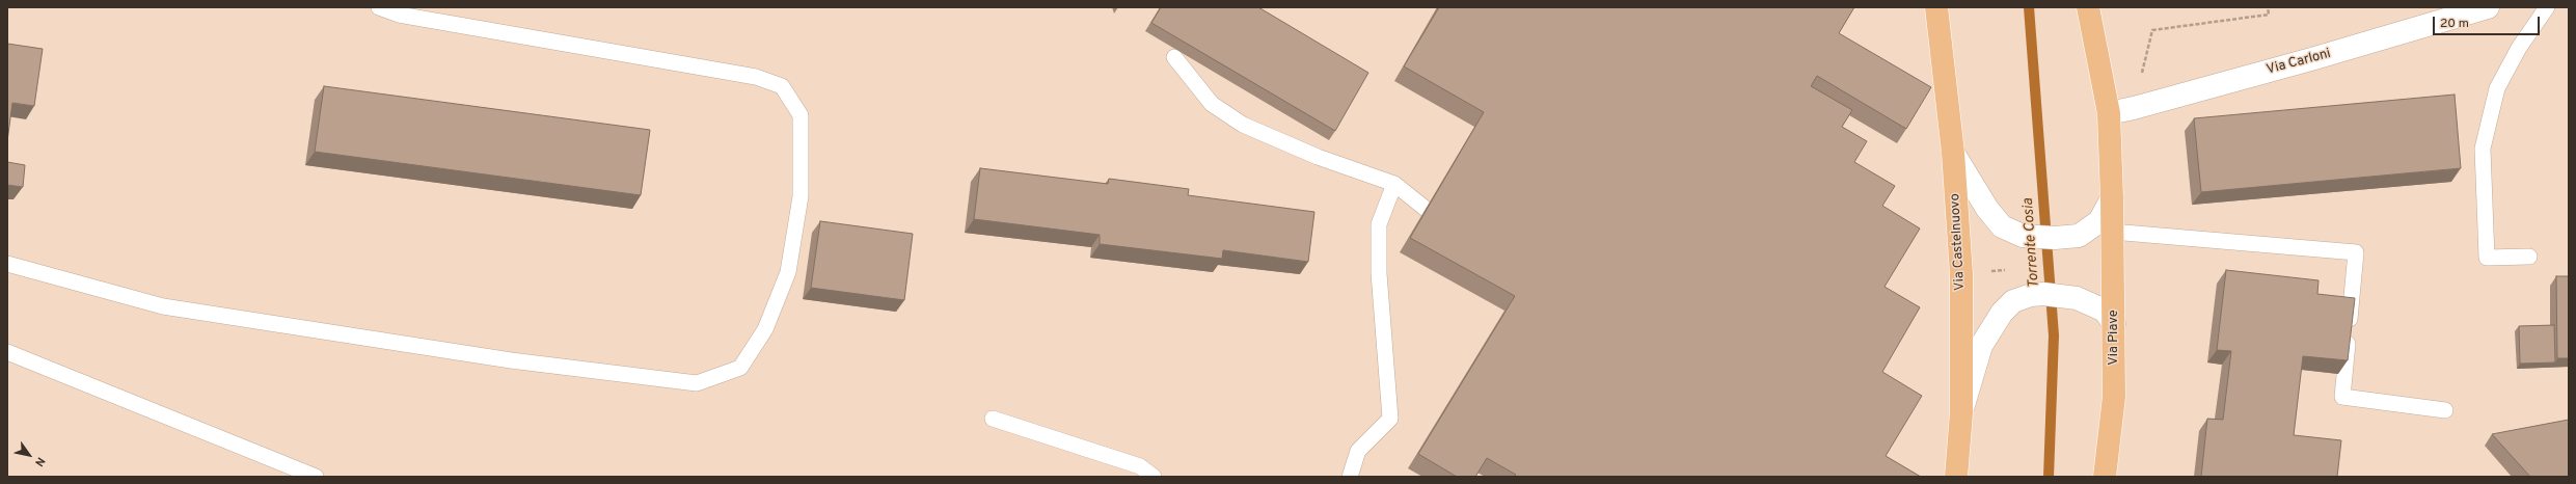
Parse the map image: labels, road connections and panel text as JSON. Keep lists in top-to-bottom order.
{
  "streets": {
    "main road": ["Via Castelnuovo", "Via Piave"],
    "street": ["Via Carloni"]
  },
  "crossings": [
    ["Via Carloni", "Via Piave"]
  ],
  "water": ["Torrente Cosia"],
  "scale_bar": "20 m",
  "north": "bottom right"
}
